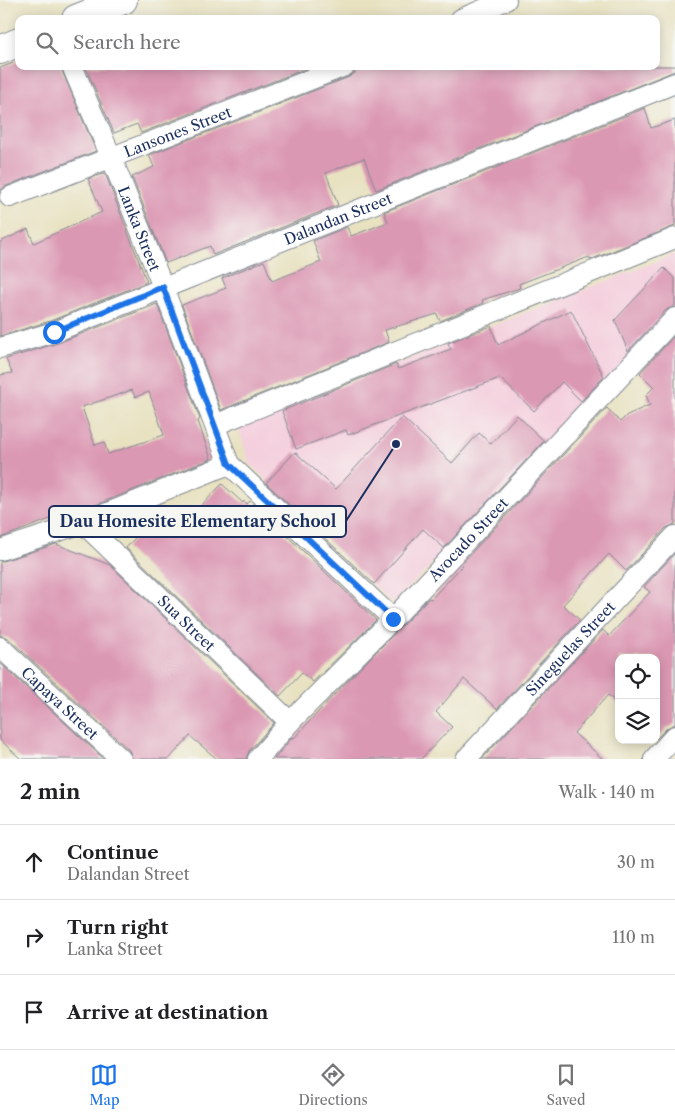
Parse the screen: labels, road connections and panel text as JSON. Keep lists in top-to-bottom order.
{
  "streets": {
    "street": [
      "Lansones Street",
      "Dalandan Street",
      "Lanka Street",
      "Avocado Street",
      "Sua Street",
      "Sineguelas Street",
      "Capaya Street"
    ]
  },
  "crossings": [
    ["Lansones Street", "Lanka Street"],
    ["Dalandan Street", "Lanka Street"],
    ["Lanka Street", "Avocado Street"],
    ["Avocado Street", "Sua Street"]
  ],
  "places": ["Dau Homesite Elementary School"],
  "page": {
    "search": "Search here",
    "heading": ["2 min", "Walk · 140 m"],
    "list": [
      ["Continue", "Dalandan Street", "30 m"],
      ["Turn right", "Lanka Street", "110 m"],
      "Arrive at destination"
    ],
    "nav": ["Map", "Directions", "Saved"]
  }
}
